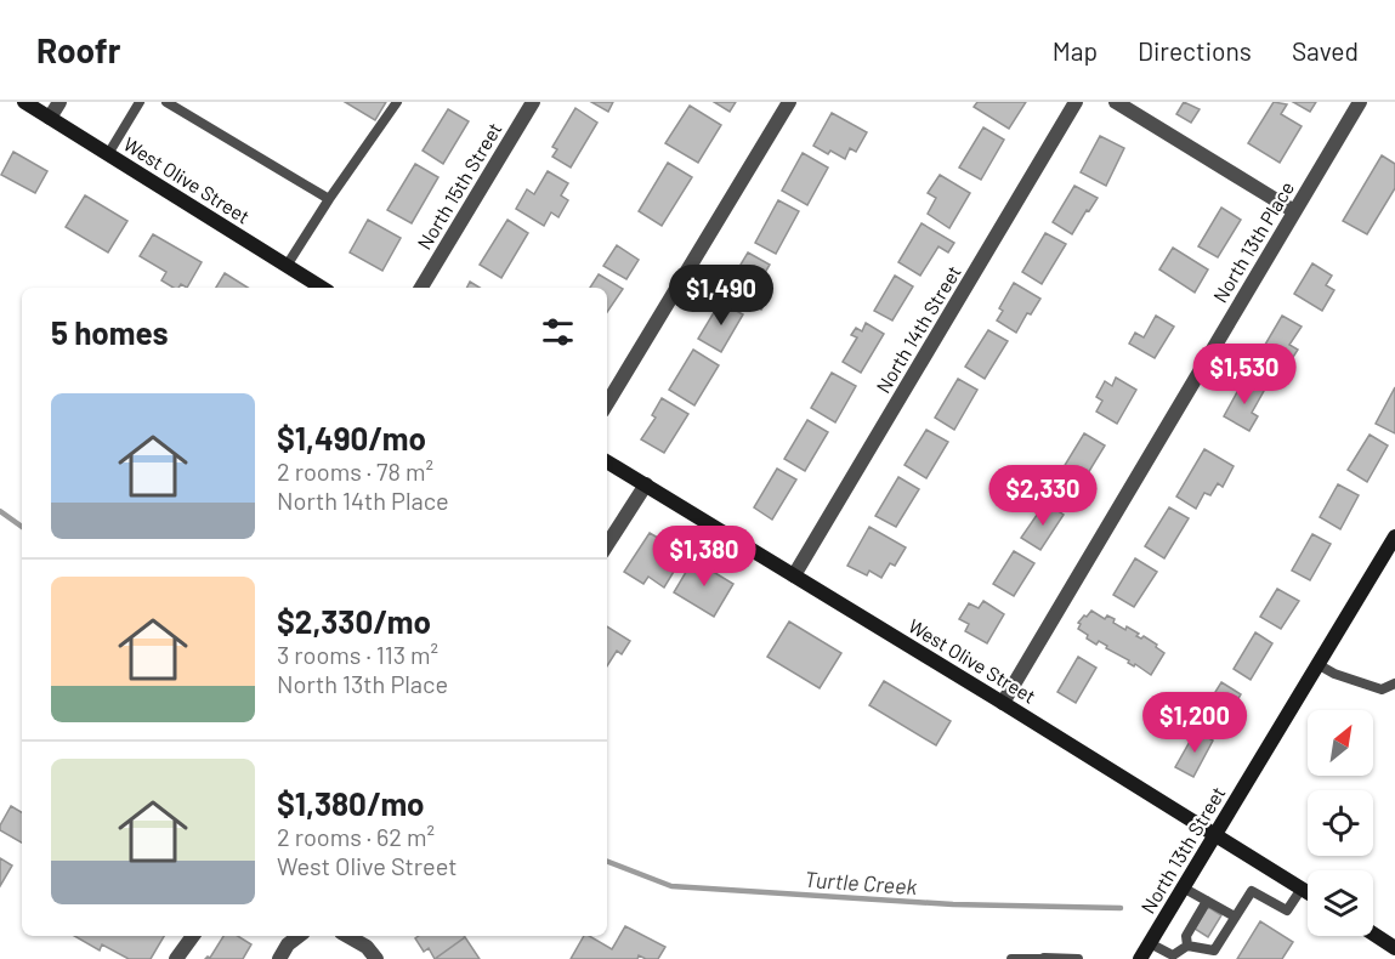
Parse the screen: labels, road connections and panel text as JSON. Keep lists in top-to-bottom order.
{
  "streets": {
    "main road": ["West Olive Street", "North 13th Street"],
    "street": ["North 15th Street", "North 13th Place", "North 14th Street"]
  },
  "crossings": [
    ["West Olive Street", "North 13th Place"],
    ["West Olive Street", "North 14th Street"],
    ["West Olive Street", "North 13th Street"]
  ],
  "water": ["Turtle Creek"],
  "north": "top right",
  "page": {
    "header": "Roofr",
    "nav": ["Map", "Directions", "Saved"],
    "price": [
      "$1,490",
      "$1,530",
      "$2,330",
      "$1,380",
      "$1,200"
    ],
    "heading": "5 homes",
    "list": [
      {
        "name": "$1,490/mo",
        "note": "2 rooms · 78 m² · North 14th Place"
      },
      {
        "name": "$2,330/mo",
        "note": "3 rooms · 113 m² · North 13th Place"
      },
      {
        "name": "$1,380/mo",
        "note": "2 rooms · 62 m² · West Olive Street"
      }
    ]
  }
}
